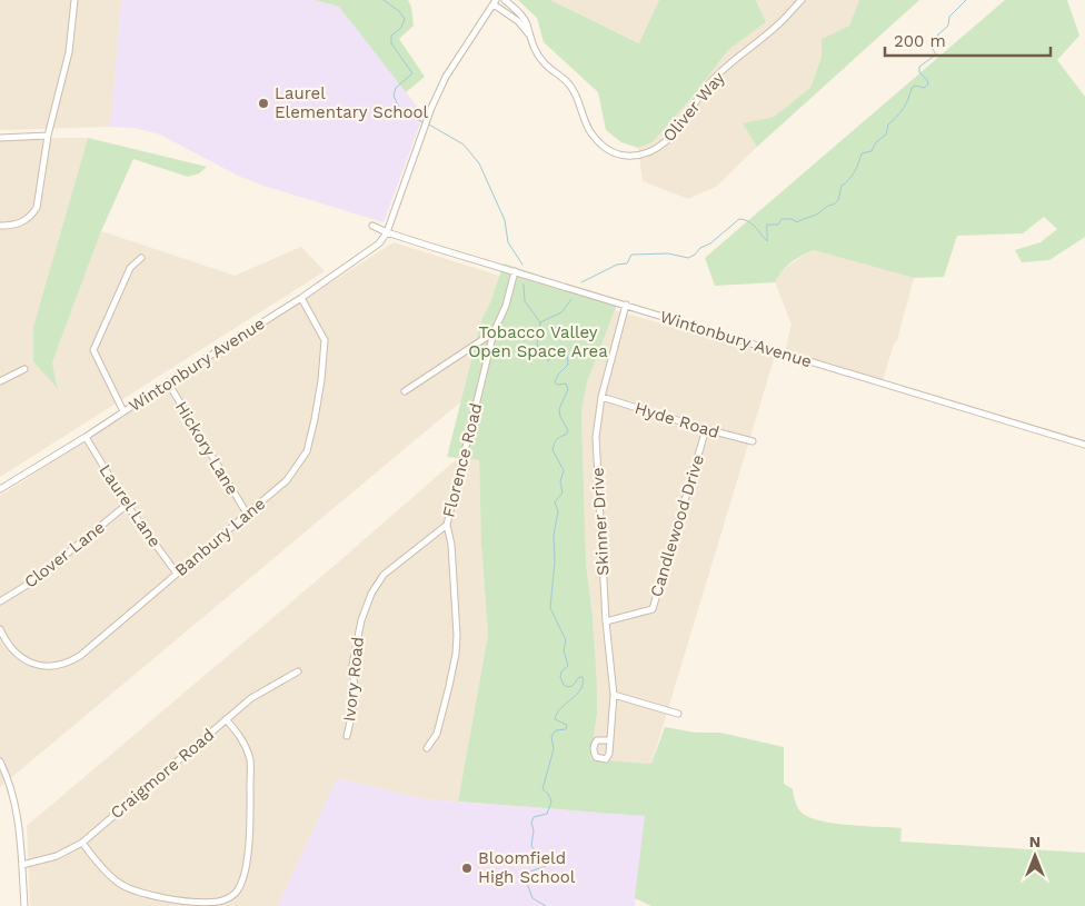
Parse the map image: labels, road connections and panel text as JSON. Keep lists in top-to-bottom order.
{
  "streets": {
    "street": [
      "Oliver Way",
      "Wintonbury Avenue",
      "Hyde Road",
      "Hickory Lane",
      "Florence Road",
      "Laurel Lane",
      "Skinner Drive",
      "Candlewood Drive",
      "Banbury Lane",
      "Clover Lane",
      "Ivory Road",
      "Craigmore Road"
    ]
  },
  "crossings": [
    ["Wintonbury Avenue", "Hickory Lane"],
    ["Wintonbury Avenue", "Florence Road"],
    ["Wintonbury Avenue", "Laurel Lane"],
    ["Wintonbury Avenue", "Skinner Drive"],
    ["Wintonbury Avenue", "Banbury Lane"],
    ["Hyde Road", "Skinner Drive"],
    ["Hyde Road", "Candlewood Drive"],
    ["Hickory Lane", "Banbury Lane"],
    ["Florence Road", "Ivory Road"],
    ["Laurel Lane", "Banbury Lane"],
    ["Laurel Lane", "Clover Lane"],
    ["Skinner Drive", "Candlewood Drive"]
  ],
  "parks": ["Tobacco Valley Open Space Area"],
  "places": ["Laurel Elementary School", "Bloomfield High School"],
  "scale_bar": "200 m",
  "north": "top"
}
